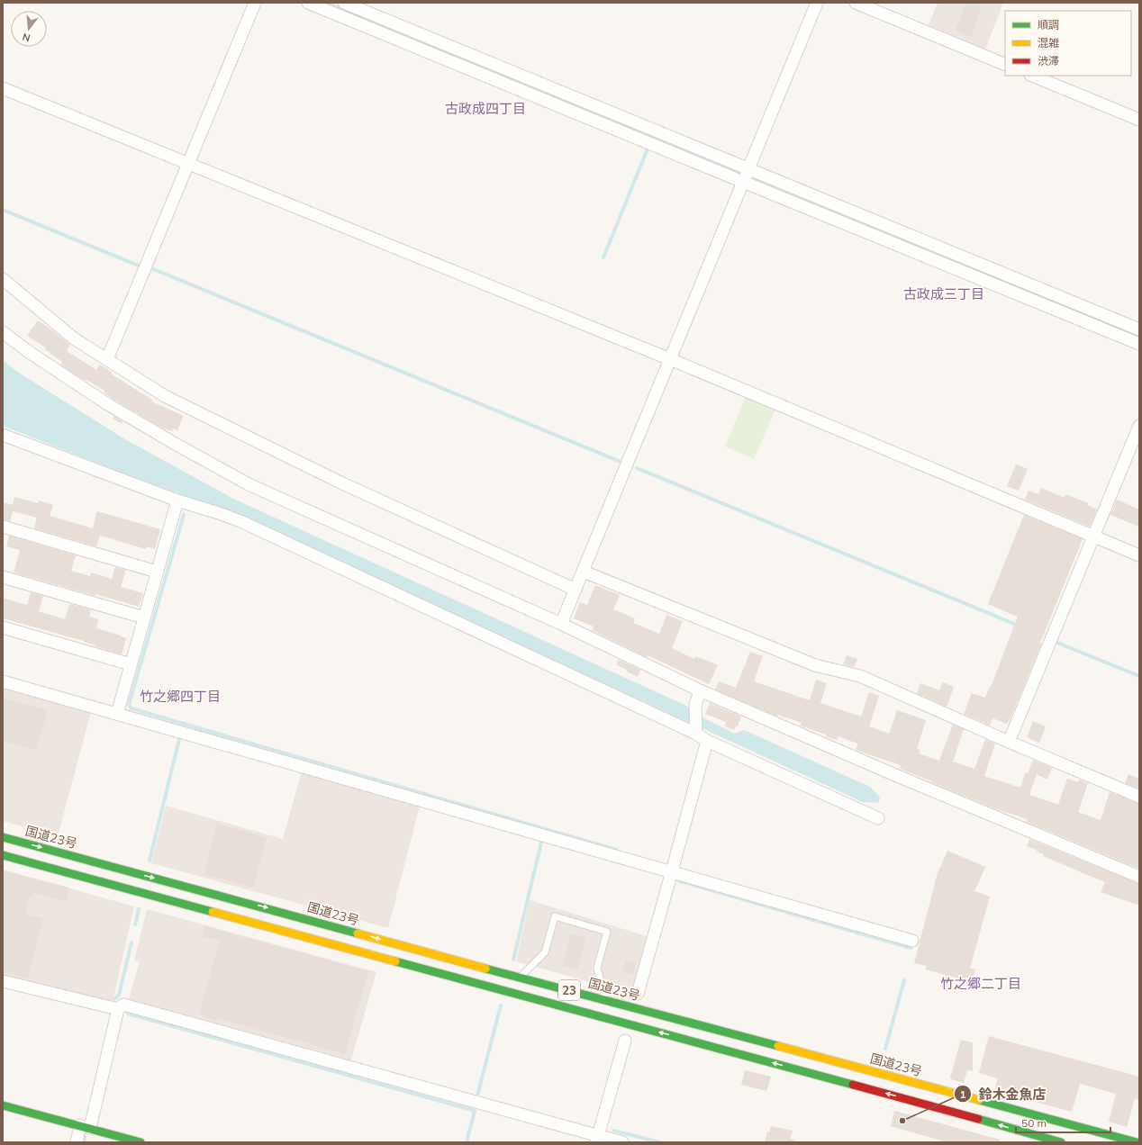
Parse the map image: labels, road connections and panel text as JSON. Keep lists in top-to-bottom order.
{
  "streets": {
    "main road": ["国道23号", "23"]
  },
  "districts": [
    "古政成四丁目",
    "古政成三丁目",
    "竹之郷四丁目",
    "竹之郷二丁目"
  ],
  "places": ["鈴木金魚店"],
  "legend": ["順調", "混雑", "渋滞"],
  "scale_bar": "50 m",
  "north": "bottom"
}
